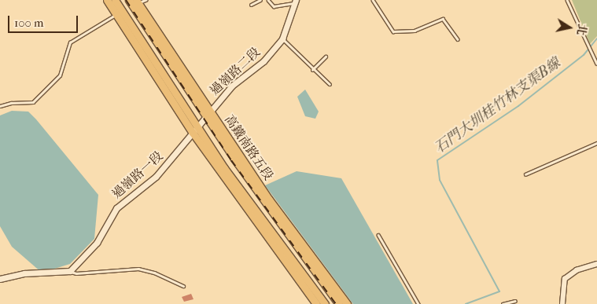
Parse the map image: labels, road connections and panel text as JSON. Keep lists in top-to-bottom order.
{
  "streets": {
    "main road": ["高鐵南路五段"],
    "street": ["過嶺路二段", "過嶺路一段"]
  },
  "crossings": [
    ["過嶺路二段", "高鐵南路五段"],
    ["過嶺路二段", "過嶺路一段"],
    ["高鐵南路五段", "過嶺路一段"]
  ],
  "water": ["石門大圳桂竹林支渠B線"],
  "scale_bar": "100 m",
  "north": "right"
}
